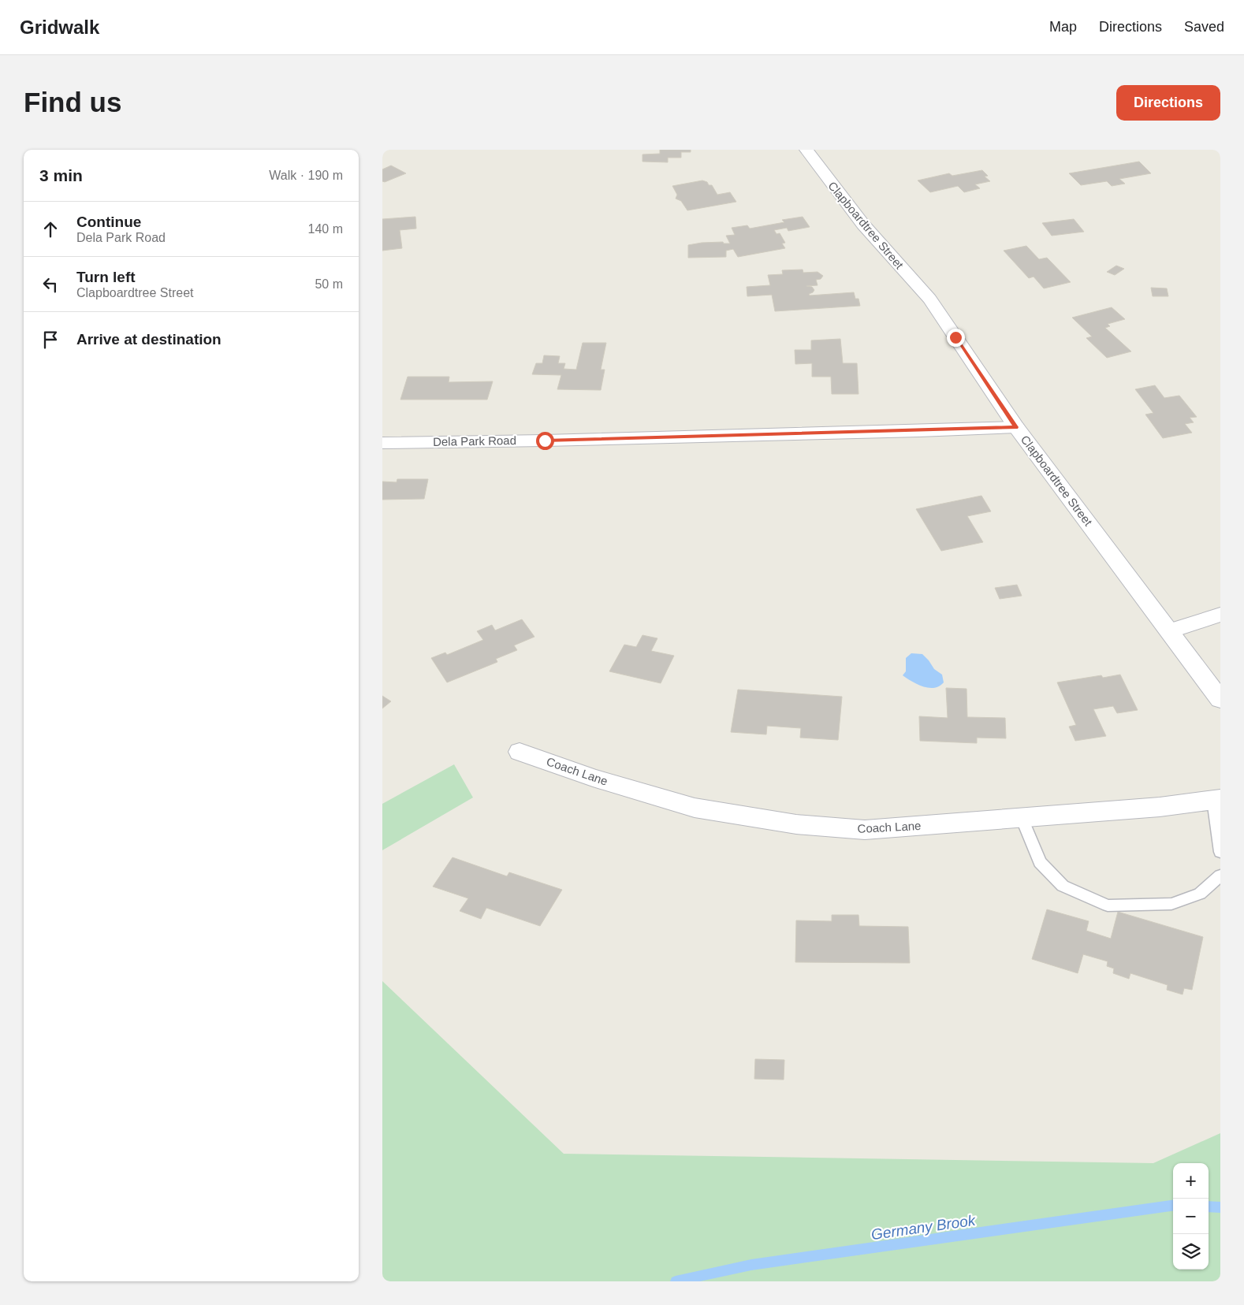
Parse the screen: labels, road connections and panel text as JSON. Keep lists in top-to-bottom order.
{
  "streets": {
    "street": ["Clapboardtree Street", "Dela Park Road", "Coach Lane"]
  },
  "crossings": [
    ["Clapboardtree Street", "Dela Park Road"]
  ],
  "water": ["Germany Brook"],
  "page": {
    "header": "Gridwalk",
    "nav": ["Map", "Directions", "Saved"],
    "buttons": "Directions",
    "title": "Find us",
    "heading": ["3 min", "Walk · 190 m"],
    "list": [
      ["Continue", "Dela Park Road", "140 m"],
      ["Turn left", "Clapboardtree Street", "50 m"],
      "Arrive at destination"
    ],
    "map_buttons": ["+", "−"]
  }
}
